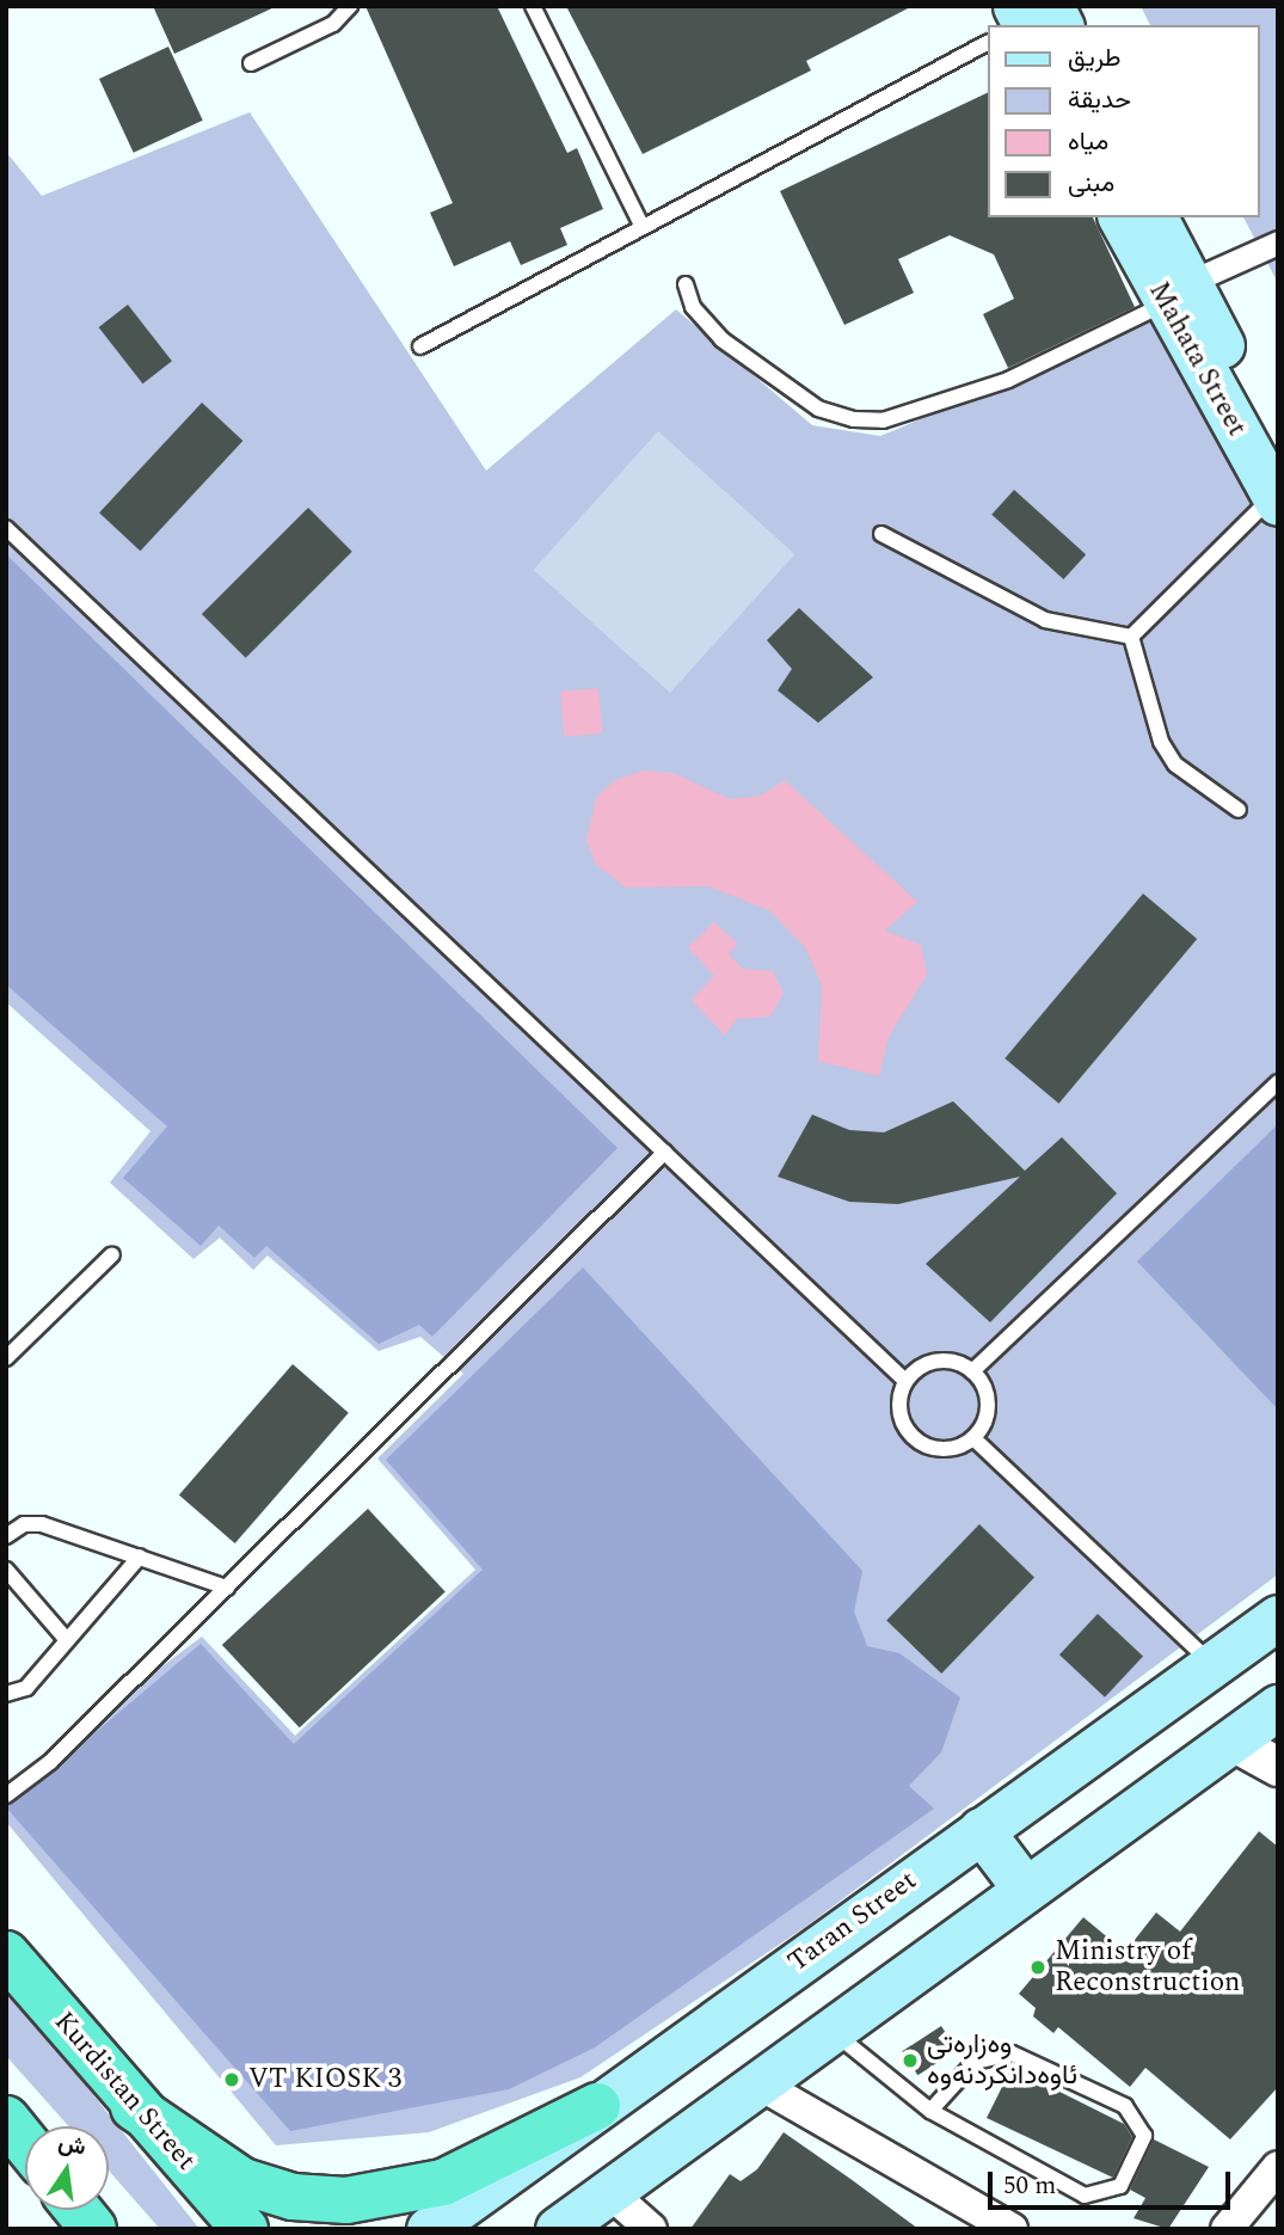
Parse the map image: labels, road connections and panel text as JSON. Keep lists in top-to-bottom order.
{
  "streets": {
    "highway": ["Kurdistan Street"],
    "main road": ["Mahata Street", "Taran Street"]
  },
  "places": ["Ministry of Reconstruction", "وەزارەتی ئاوەدانکردنەوە", "VT KIOSK 3"],
  "legend": [
    "طريق",
    "حديقة",
    "مياه",
    "مبنى"
  ],
  "scale_bar": "50 m",
  "north": "top"
}
